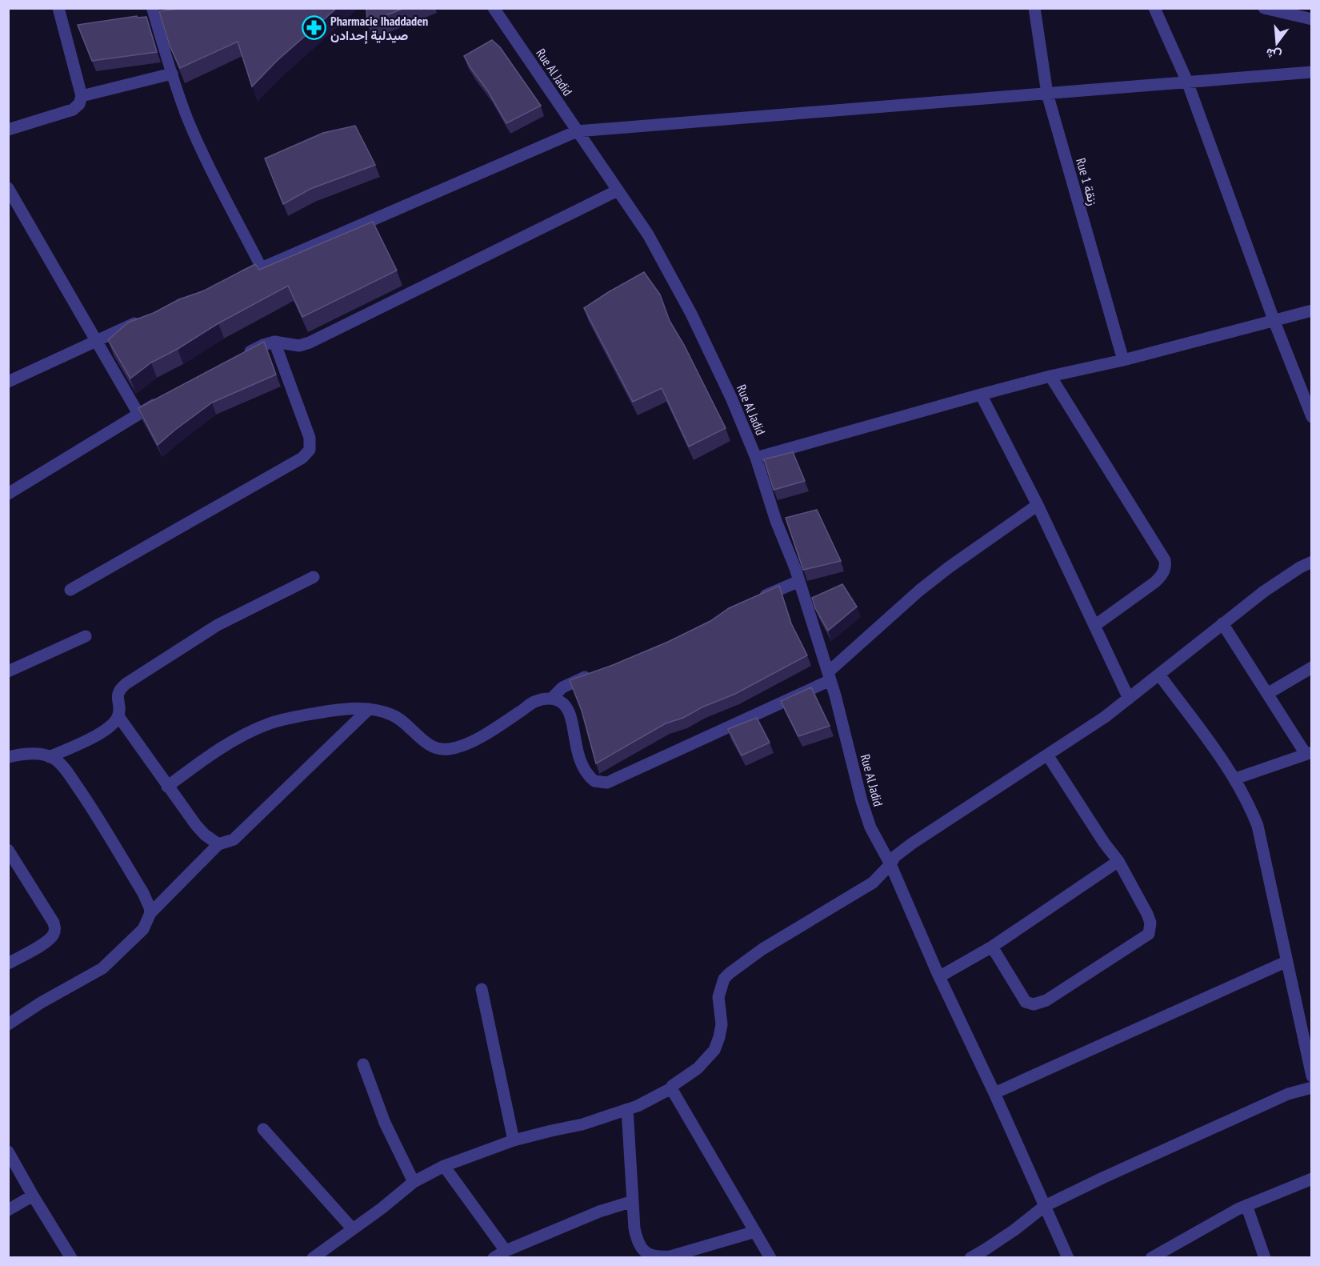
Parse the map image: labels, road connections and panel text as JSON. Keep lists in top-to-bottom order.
{
  "streets": {
    "street": ["Rue Al Jadid", "Rue 1 زنقة"]
  },
  "places": {
    "pharmacy": ["Pharmacie Ihaddaden صيدلية إحدادن"]
  },
  "north": "bottom"
}
